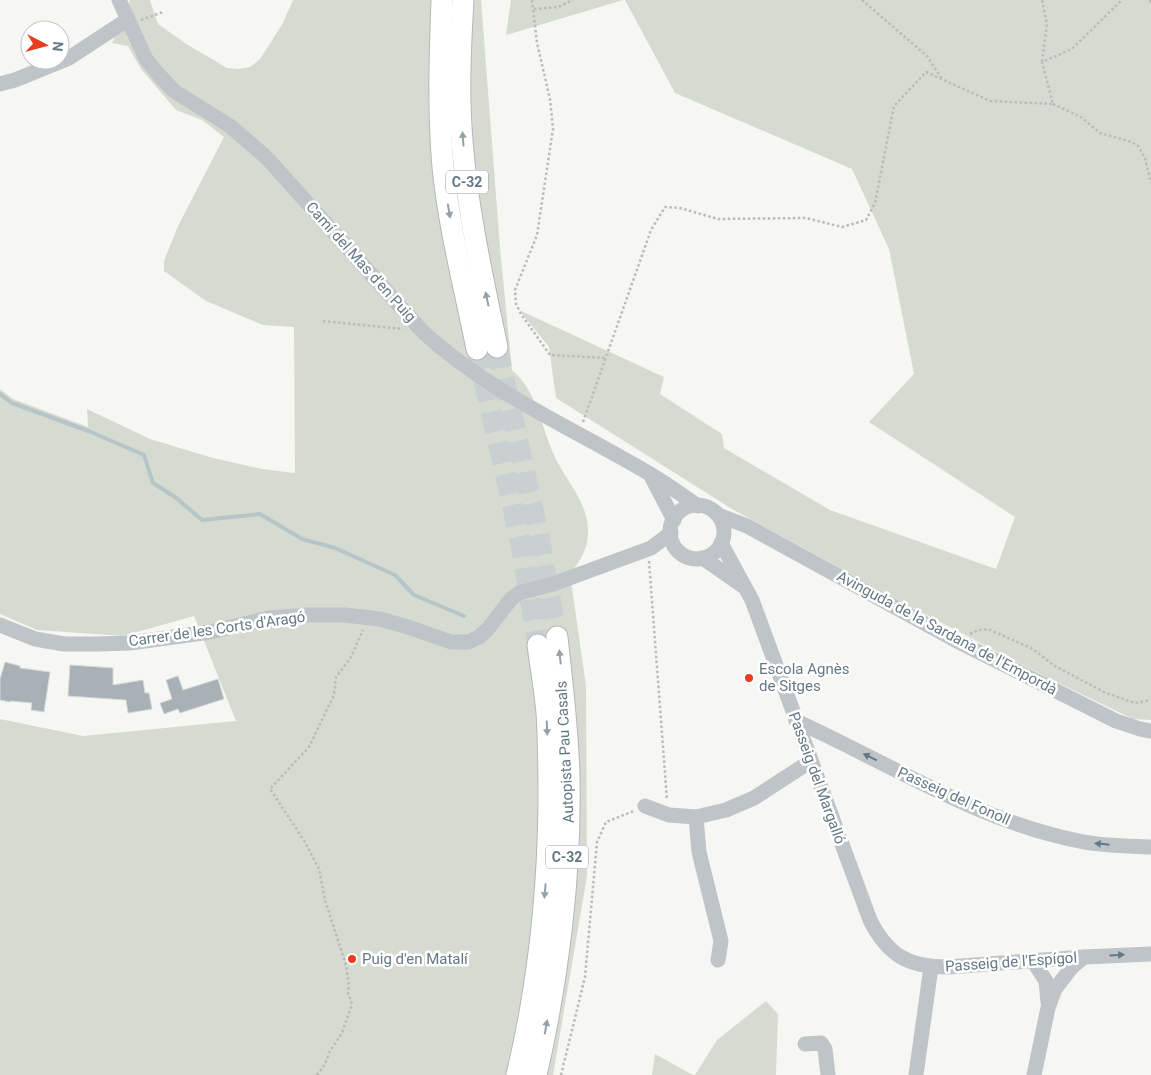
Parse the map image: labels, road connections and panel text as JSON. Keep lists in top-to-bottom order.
{
  "streets": {
    "highway": ["C-32", "Autopista Pau Casals"],
    "street": [
      "Camí del Mas d'en Puig",
      "Carrer de les Corts d'Aragó",
      "Avinguda de la Sardana de l'Empordà",
      "Passeig del Margalló",
      "Passeig del Fonoll",
      "Passeig de l'Espígol"
    ]
  },
  "crossings": [
    ["Camí del Mas d'en Puig", "Avinguda de la Sardana de l'Empordà"],
    ["Camí del Mas d'en Puig", "Passeig del Margalló"],
    ["Avinguda de la Sardana de l'Empordà", "Passeig del Margalló"],
    ["Passeig del Margalló", "Passeig del Fonoll"],
    ["Passeig del Margalló", "Passeig de l'Espígol"]
  ],
  "one_way": ["Passeig del Fonoll"],
  "places": ["Escola Agnès de Sitges", "Puig d'en Matalí"],
  "north": "right"
}
